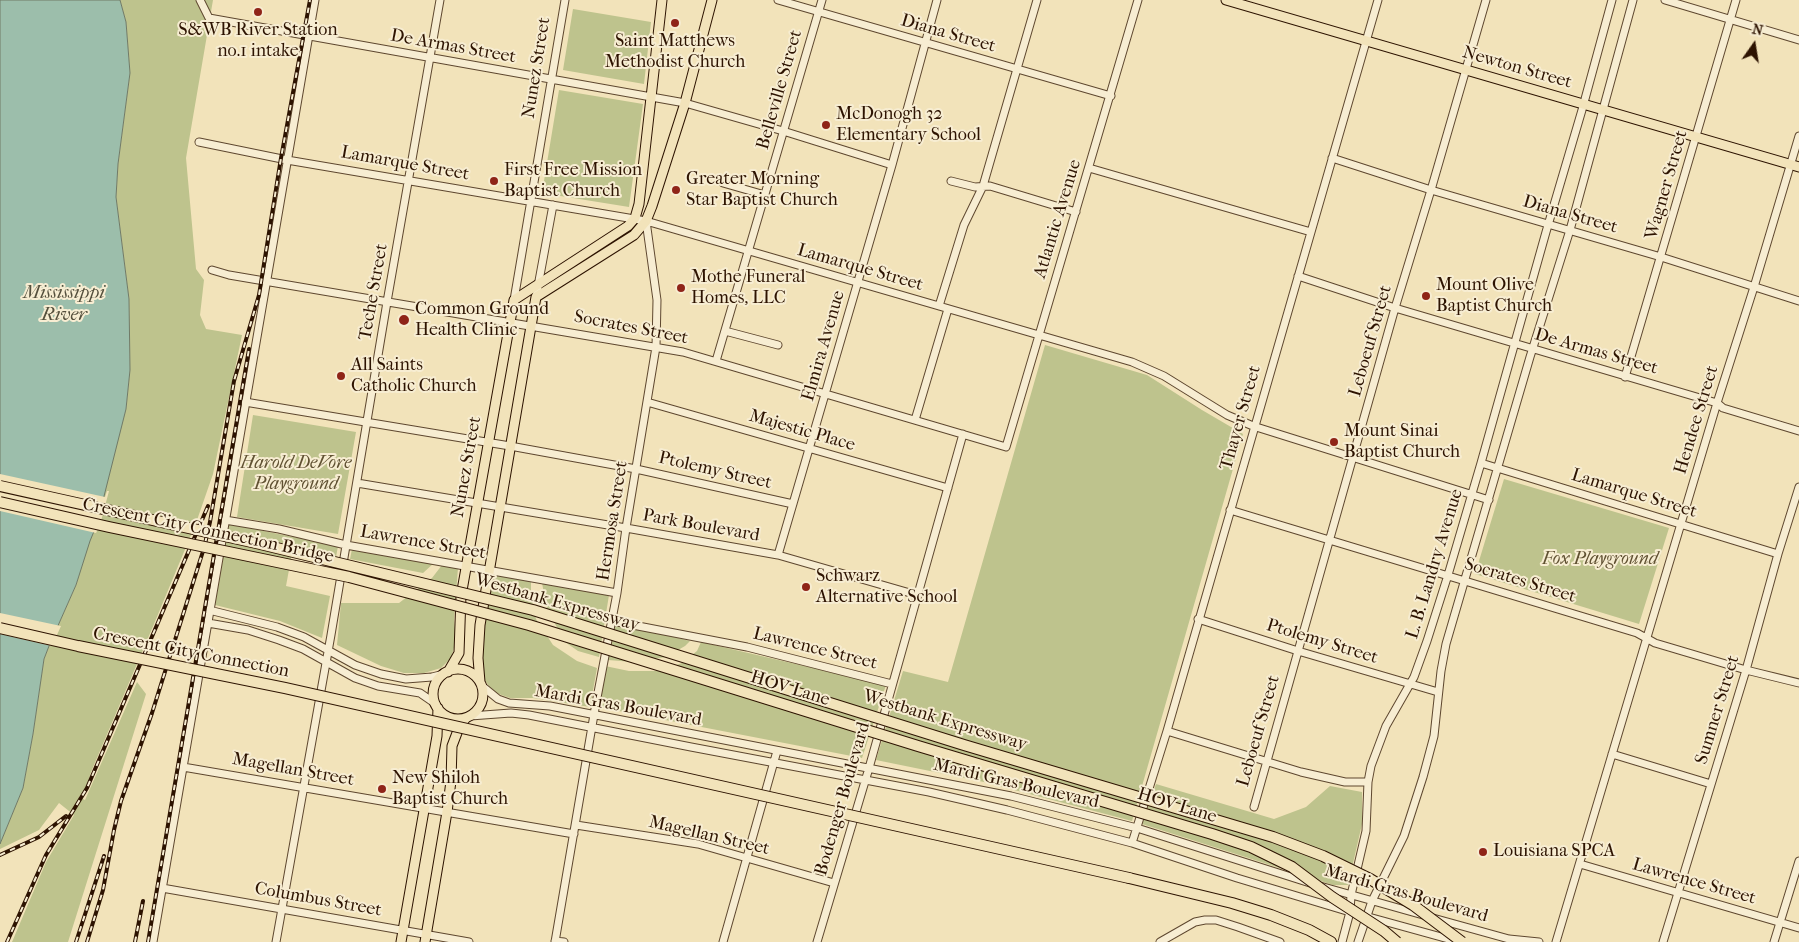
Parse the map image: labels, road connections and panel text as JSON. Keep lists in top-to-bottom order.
{
  "streets": {
    "highway": [
      "Crescent City Connection Bridge",
      "Westbank Expressway",
      "Crescent City Connection",
      "HOV Lane"
    ],
    "main road": ["Nunez Street", "Newton Street"],
    "street": [
      "Diana Street",
      "De Armas Street",
      "Belleville Street",
      "Lamarque Street",
      "Wagner Street",
      "Atlantic Avenue",
      "Teche Street",
      "Socrates Street",
      "Leboeuf Street",
      "Elmira Avenue",
      "Thayer Street",
      "Hendee Street",
      "Majestic Place",
      "Ptolemy Street",
      "Hermosa Street",
      "Park Boulevard",
      "Lawrence Street",
      "L. B. Landry Avenue",
      "Mardi Gras Boulevard",
      "Sumner Street",
      "Magellan Street",
      "Bodenger Boulevard",
      "Columbus Street"
    ]
  },
  "crossings": [
    ["Diana Street", "Belleville Street"],
    ["Diana Street", "Wagner Street"],
    ["Diana Street", "Atlantic Avenue"],
    ["Diana Street", "Leboeuf Street"],
    ["Diana Street", "Elmira Avenue"],
    ["Diana Street", "Thayer Street"],
    ["Diana Street", "Hendee Street"],
    ["Diana Street", "L. B. Landry Avenue"],
    ["De Armas Street", "Nunez Street"],
    ["De Armas Street", "Belleville Street"],
    ["De Armas Street", "Wagner Street"],
    ["De Armas Street", "Teche Street"],
    ["De Armas Street", "Leboeuf Street"],
    ["De Armas Street", "Elmira Avenue"],
    ["De Armas Street", "Thayer Street"],
    ["De Armas Street", "Hendee Street"],
    ["De Armas Street", "L. B. Landry Avenue"],
    ["Nunez Street", "Lamarque Street"],
    ["Nunez Street", "Socrates Street"],
    ["Nunez Street", "Ptolemy Street"],
    ["Nunez Street", "Park Boulevard"],
    ["Nunez Street", "Lawrence Street"],
    ["Nunez Street", "Mardi Gras Boulevard"],
    ["Newton Street", "Wagner Street"],
    ["Newton Street", "Leboeuf Street"],
    ["Newton Street", "Thayer Street"],
    ["Newton Street", "Hendee Street"],
    ["Newton Street", "L. B. Landry Avenue"],
    ["Belleville Street", "Lamarque Street"],
    ["Belleville Street", "Socrates Street"],
    ["Lamarque Street", "Atlantic Avenue"],
    ["Lamarque Street", "Teche Street"],
    ["Lamarque Street", "Leboeuf Street"],
    ["Lamarque Street", "Elmira Avenue"],
    ["Lamarque Street", "Thayer Street"],
    ["Lamarque Street", "Hendee Street"],
    ["Lamarque Street", "Hermosa Street"],
    ["Lamarque Street", "L. B. Landry Avenue"],
    ["Lamarque Street", "Sumner Street"],
    ["Atlantic Avenue", "Socrates Street"],
    ["Teche Street", "Socrates Street"],
    ["Teche Street", "Ptolemy Street"],
    ["Teche Street", "Park Boulevard"],
    ["Teche Street", "Lawrence Street"],
    ["Teche Street", "Magellan Street"],
    ["Teche Street", "Columbus Street"],
    ["Socrates Street", "Leboeuf Street"],
    ["Socrates Street", "Elmira Avenue"],
    ["Socrates Street", "Thayer Street"],
    ["Socrates Street", "Hendee Street"],
    ["Socrates Street", "Hermosa Street"],
    ["Socrates Street", "L. B. Landry Avenue"],
    ["Socrates Street", "Sumner Street"],
    ["Socrates Street", "Bodenger Boulevard"],
    ["Leboeuf Street", "Ptolemy Street"],
    ["Elmira Avenue", "Majestic Place"],
    ["Elmira Avenue", "Ptolemy Street"],
    ["Elmira Avenue", "Park Boulevard"],
    ["Thayer Street", "Ptolemy Street"],
    ["Thayer Street", "Mardi Gras Boulevard"],
    ["Hendee Street", "Lawrence Street"],
    ["Majestic Place", "Hermosa Street"],
    ["Majestic Place", "Bodenger Boulevard"],
    ["Ptolemy Street", "Hermosa Street"],
    ["Ptolemy Street", "L. B. Landry Avenue"],
    ["Hermosa Street", "Park Boulevard"],
    ["Hermosa Street", "Lawrence Street"],
    ["Hermosa Street", "Mardi Gras Boulevard"],
    ["Hermosa Street", "Magellan Street"],
    ["Park Boulevard", "Bodenger Boulevard"],
    ["Crescent City Connection Bridge", "HOV Lane"],
    ["Lawrence Street", "Sumner Street"],
    ["Lawrence Street", "Bodenger Boulevard"],
    ["L. B. Landry Avenue", "Mardi Gras Boulevard"],
    ["Westbank Expressway", "Mardi Gras Boulevard"],
    ["Mardi Gras Boulevard", "Bodenger Boulevard"],
    ["Magellan Street", "Bodenger Boulevard"]
  ],
  "water": ["Mississippi River"],
  "parks": ["Harold DeVore Playground", "Fox Playground"],
  "places": [
    "S&WB River Station no.1 intake",
    "Saint Matthews Methodist Church",
    "McDonogh 32 Elementary School",
    "First Free Mission Baptist Church",
    "Greater Morning Star Baptist Church",
    "Mothe Funeral Homes, LLC",
    "Mount Olive Baptist Church",
    "Common Ground Health Clinic",
    "All Saints Catholic Church",
    "Mount Sinai Baptist Church",
    "Schwarz Alternative School",
    "New Shiloh Baptist Church",
    "Louisiana SPCA"
  ],
  "north": "top"
}
